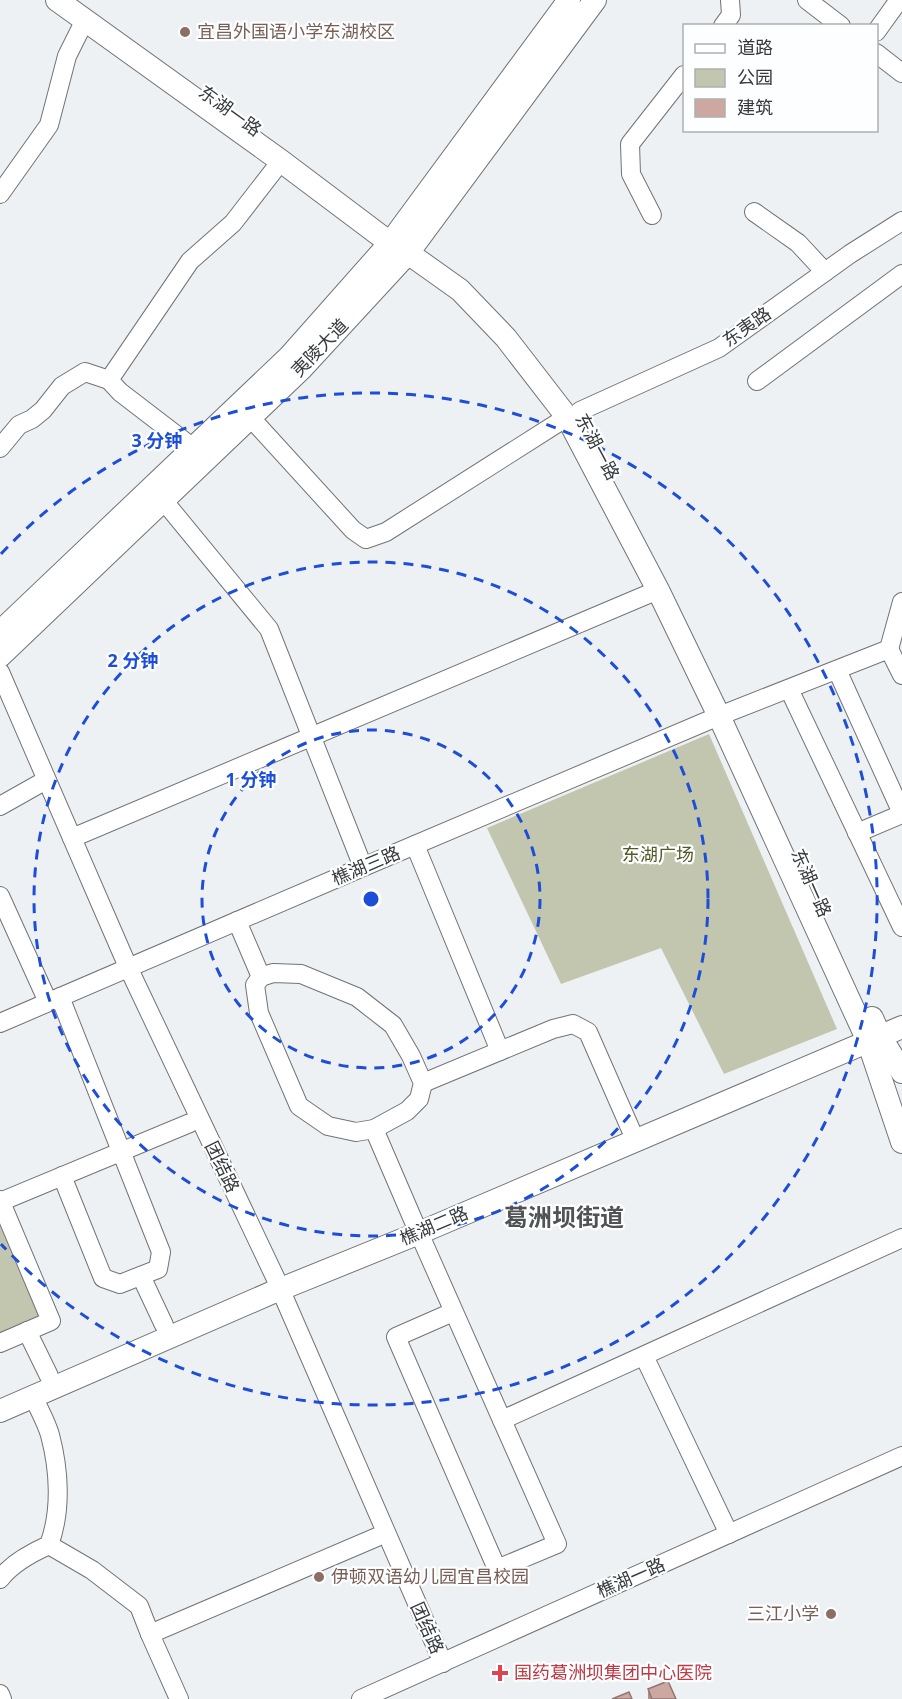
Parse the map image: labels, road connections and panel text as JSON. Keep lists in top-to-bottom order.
{
  "streets": {
    "main road": ["东湖一路", "夷陵大道", "樵湖二路"],
    "street": [
      "东夷路",
      "樵湖三路",
      "团结路",
      "樵湖一路"
    ]
  },
  "crossings": [
    ["东湖一路", "东夷路"],
    ["东湖一路", "夷陵大道"],
    ["东湖一路", "樵湖三路"],
    ["东夷路", "夷陵大道"],
    ["樵湖三路", "团结路"],
    ["团结路", "樵湖二路"],
    ["团结路", "樵湖一路"]
  ],
  "districts": ["葛洲坝街道"],
  "parks": ["东湖广场"],
  "places": {
    "other": ["宜昌外国语小学东湖校区", "伊顿双语幼儿园宜昌校园", "三江小学"],
    "health": ["国药葛洲坝集团中心医院"]
  },
  "legend": ["道路", "公园", "建筑"],
  "rings": ["3 分钟", "2 分钟", "1 分钟"]
}
